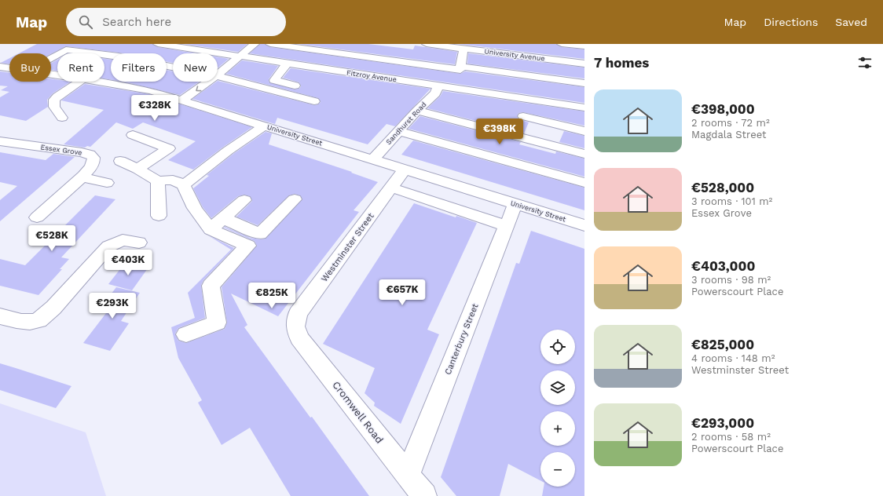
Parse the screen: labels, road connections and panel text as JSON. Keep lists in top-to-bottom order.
{
  "streets": {
    "street": [
      "University Avenue",
      "Fitzroy Avenue",
      "Sandhurst Road",
      "University Street",
      "Essex Grove",
      "Westminster Street",
      "Canterbury Street",
      "Cromwell Road"
    ]
  },
  "crossings": [
    ["Fitzroy Avenue", "Sandhurst Road"],
    ["Sandhurst Road", "University Street"],
    ["University Street", "Westminster Street"],
    ["University Street", "Canterbury Street"],
    ["Westminster Street", "Cromwell Road"],
    ["Canterbury Street", "Cromwell Road"]
  ],
  "page": {
    "header": "Map",
    "search": "Search here",
    "nav": ["Map", "Directions", "Saved"],
    "heading": "7 homes",
    "chip": [
      "Buy",
      "Rent",
      "Filters",
      "New"
    ],
    "list": [
      {
        "name": "€398,000",
        "note": "2 rooms · 72 m² · Magdala Street"
      },
      {
        "name": "€528,000",
        "note": "3 rooms · 101 m² · Essex Grove"
      },
      {
        "name": "€403,000",
        "note": "3 rooms · 98 m² · Powerscourt Place"
      },
      {
        "name": "€825,000",
        "note": "4 rooms · 148 m² · Westminster Street"
      },
      {
        "name": "€293,000",
        "note": "2 rooms · 58 m² · Powerscourt Place"
      }
    ],
    "price": [
      "€328K",
      "€398K",
      "€528K",
      "€403K",
      "€657K",
      "€825K",
      "€293K"
    ],
    "map_buttons": ["+", "−"]
  }
}
